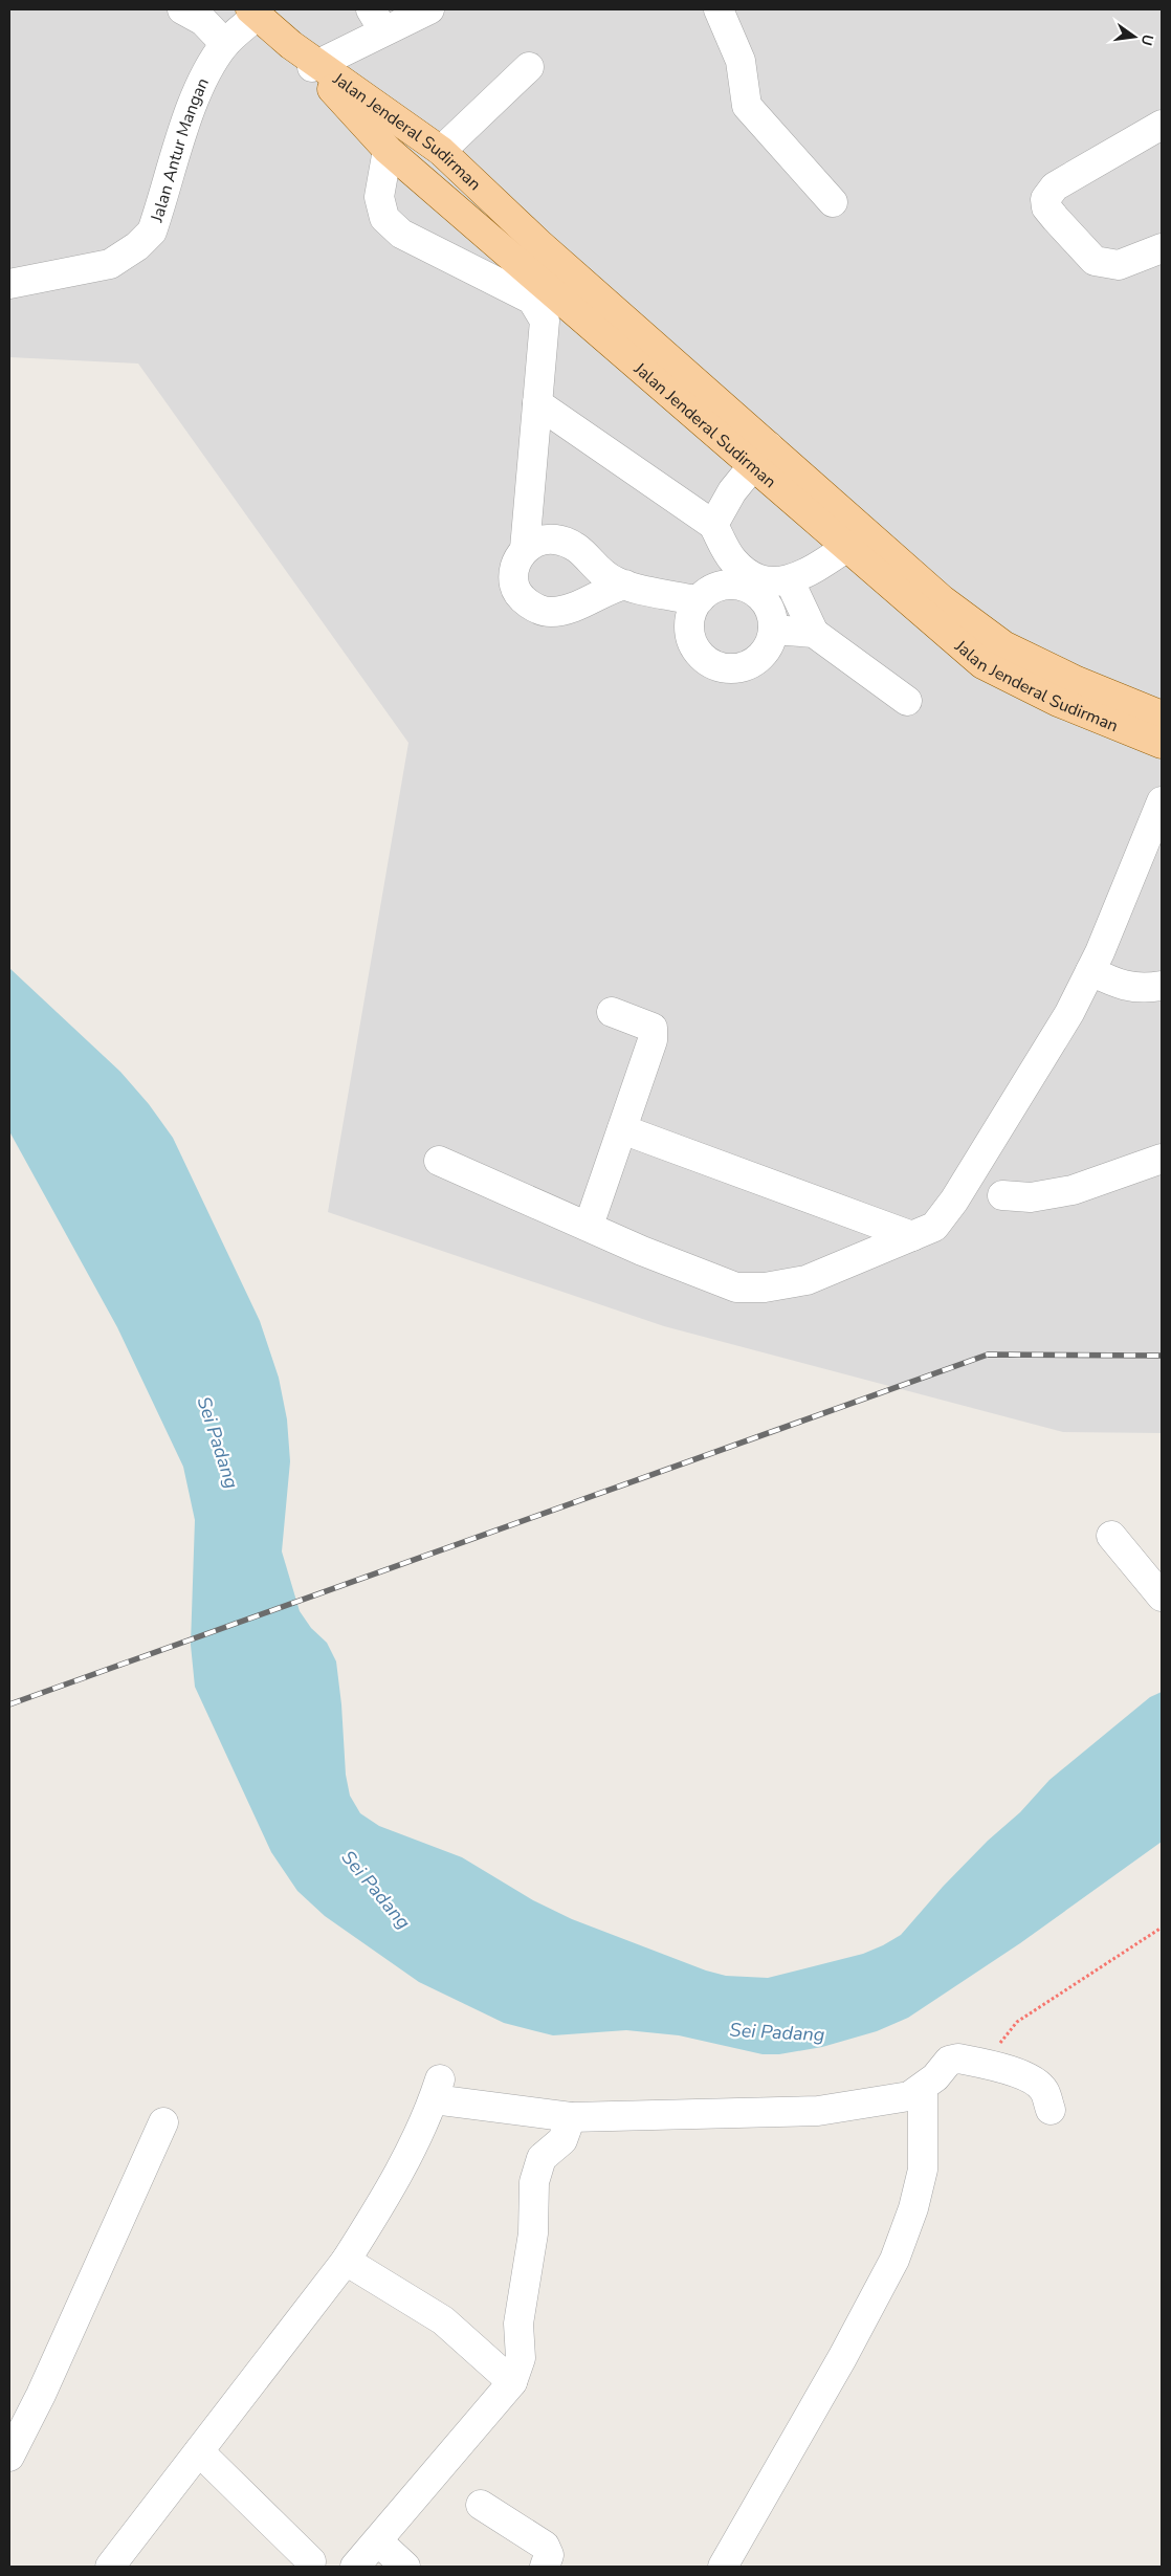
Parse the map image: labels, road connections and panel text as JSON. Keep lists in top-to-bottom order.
{
  "streets": {
    "main road": ["Jalan Jenderal Sudirman"],
    "street": ["Jalan Antur Mangan"]
  },
  "crossings": [
    ["Jalan Jenderal Sudirman", "Jalan Antur Mangan"]
  ],
  "water": ["Sei Padang"],
  "north": "right"
}
